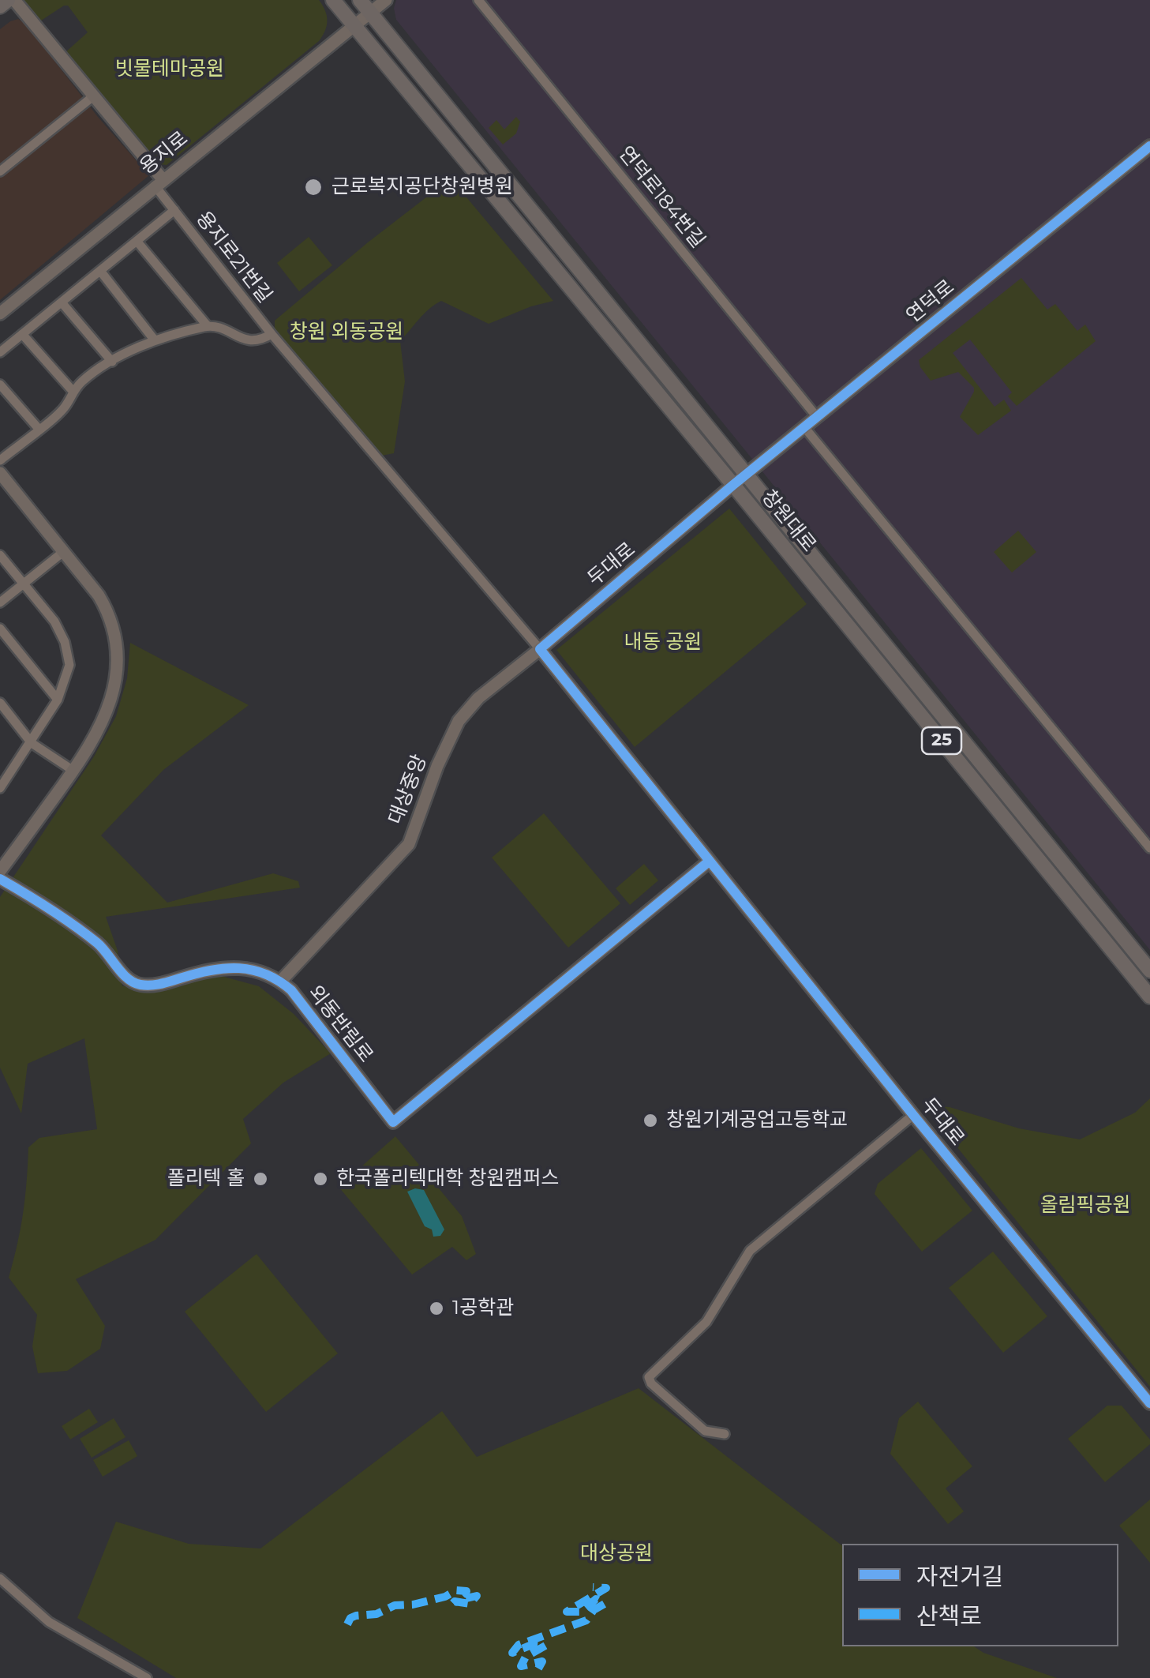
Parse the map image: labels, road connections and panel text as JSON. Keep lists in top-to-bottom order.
{
  "streets": {
    "main road": ["창원대로", "25"],
    "street": [
      "용지로",
      "연덕로184번길",
      "용지로21번길",
      "연덕로",
      "두대로",
      "대상중앙",
      "외동반림로"
    ]
  },
  "crossings": [
    ["용지로", "용지로21번길"],
    ["용지로", "창원대로"],
    ["연덕로184번길", "연덕로"],
    ["용지로21번길", "두대로"],
    ["용지로21번길", "대상중앙"],
    ["연덕로", "창원대로"],
    ["연덕로", "두대로"],
    ["창원대로", "두대로"],
    ["두대로", "대상중앙"],
    ["두대로", "외동반림로"],
    ["대상중앙", "외동반림로"]
  ],
  "parks": [
    "빗물테마공원",
    "창원 외동공원",
    "내동 공원",
    "올림픽공원",
    "대상공원"
  ],
  "places": [
    "근로복지공단창원병원",
    "창원기계공업고등학교",
    "폴리텍 홀",
    "한국폴리텍대학 창원캠퍼스",
    "1공학관"
  ],
  "legend": ["자전거길", "산책로"]
}
